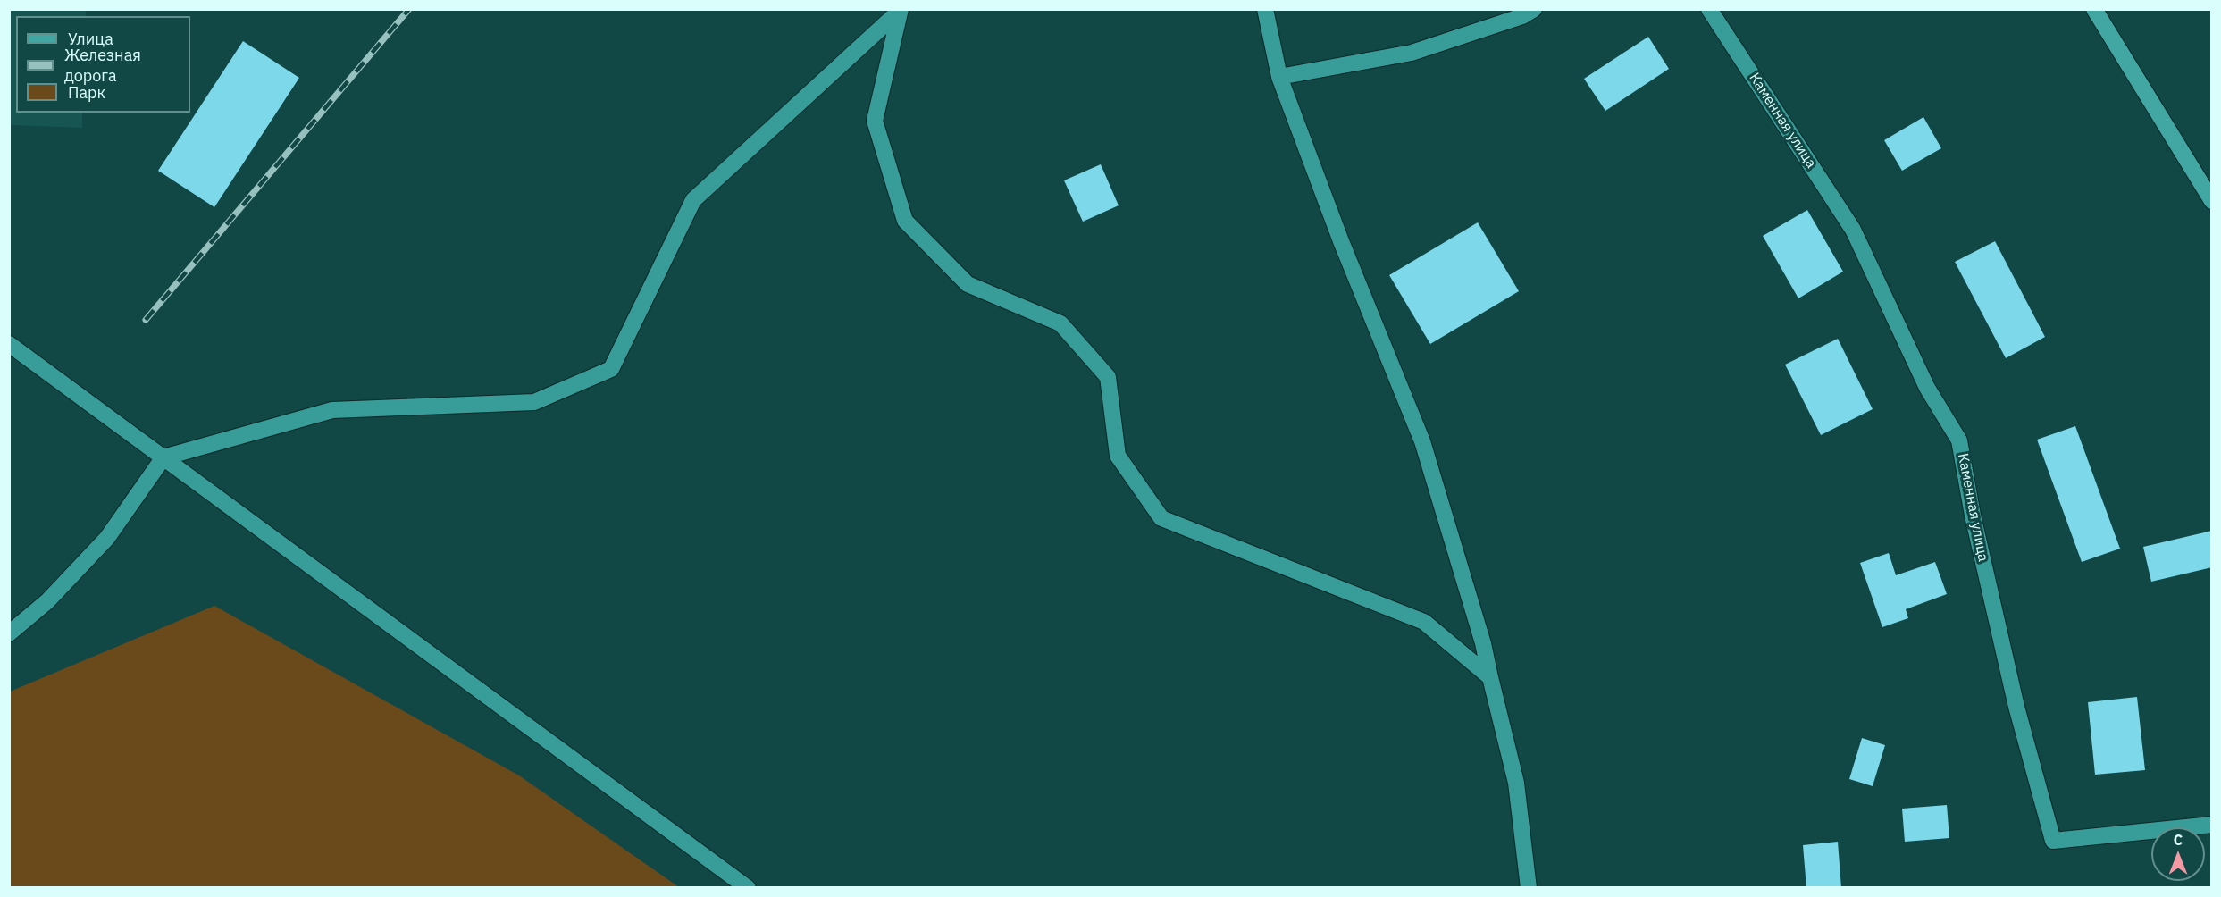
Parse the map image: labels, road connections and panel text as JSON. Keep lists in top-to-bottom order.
{
  "streets": {
    "street": ["Каменная улица"]
  },
  "legend": ["Улица", "Железная дорога", "Парк"],
  "north": "top"
}
